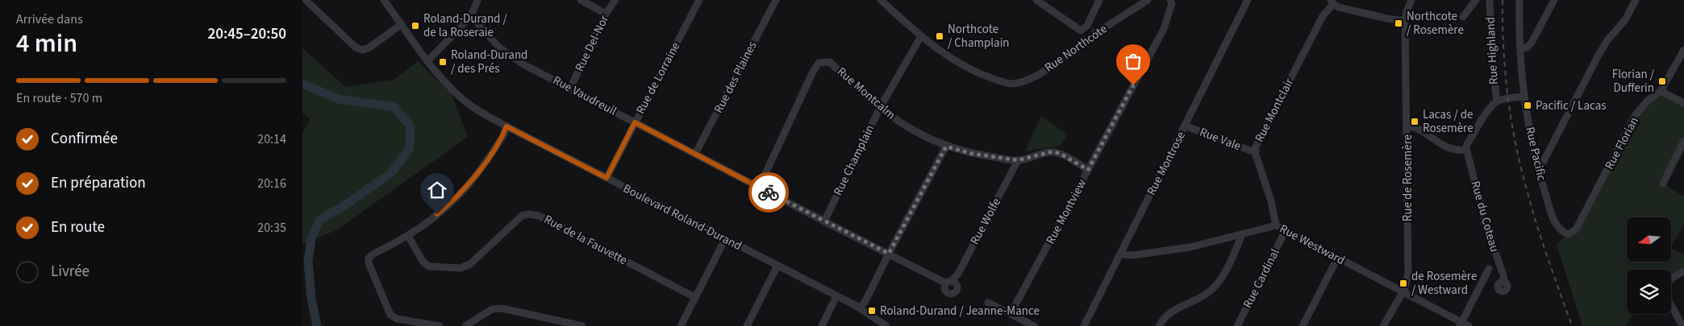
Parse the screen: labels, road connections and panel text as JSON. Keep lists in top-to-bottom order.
{
  "streets": {
    "street": [
      "Rue Del-Nor",
      "Rue Northcote",
      "Rue Highland",
      "Rue des Plaines",
      "Rue de Lorraine",
      "Rue Montcalm",
      "Rue Vaudreuil",
      "Rue Montclair",
      "Rue Vale",
      "Rue Florian",
      "Rue Pacific",
      "Rue Champlain",
      "Rue Montrose",
      "Rue de Rosemère",
      "Rue Montview",
      "Rue du Coteau",
      "Boulevard Roland-Durand",
      "Rue Wolfe",
      "Rue de la Fauvette",
      "Rue Westward",
      "Rue Cardinal"
    ]
  },
  "crossings": [
    ["Rue Del-Nor", "Rue Vaudreuil"],
    ["Rue Northcote", "Rue Champlain"],
    ["Rue des Plaines", "Rue Vaudreuil"],
    ["Rue de Lorraine", "Rue Vaudreuil"],
    ["Rue de Lorraine", "Boulevard Roland-Durand"],
    ["Rue Montcalm", "Rue Vaudreuil"],
    ["Rue Montcalm", "Rue Champlain"],
    ["Rue Montcalm", "Rue Montview"],
    ["Rue Montcalm", "Rue Wolfe"],
    ["Rue Vaudreuil", "Rue Champlain"],
    ["Rue Vaudreuil", "Rue Wolfe"],
    ["Rue Montclair", "Rue Vale"],
    ["Rue Montclair", "Rue Westward"],
    ["Rue Vale", "Rue Montrose"],
    ["Rue Florian", "Rue Pacific"],
    ["Rue Montrose", "Rue Westward"],
    ["Rue de Rosemère", "Rue Westward"],
    ["Rue du Coteau", "Rue Westward"],
    ["Rue Westward", "Rue Cardinal"]
  ],
  "places": {
    "transit": [
      "Northcote / Rosemère",
      "Roland-Durand / de la Roseraie",
      "Northcote / Champlain",
      "Roland-Durand / des Prés",
      "Florian / Dufferin",
      "Pacific / Lacas",
      "Lacas / de Rosemère",
      "de Rosemère / Westward",
      "Roland-Durand / Jeanne-Mance"
    ]
  },
  "north": "left",
  "page": {
    "heading": ["4 min", "Arrivée dans", "20:45–20:50"],
    "bar": "En route · 570 m",
    "list": [
      ["Confirmée", "20:14"],
      ["En préparation", "20:16"],
      ["En route", "20:35"],
      "Livrée"
    ]
  }
}
